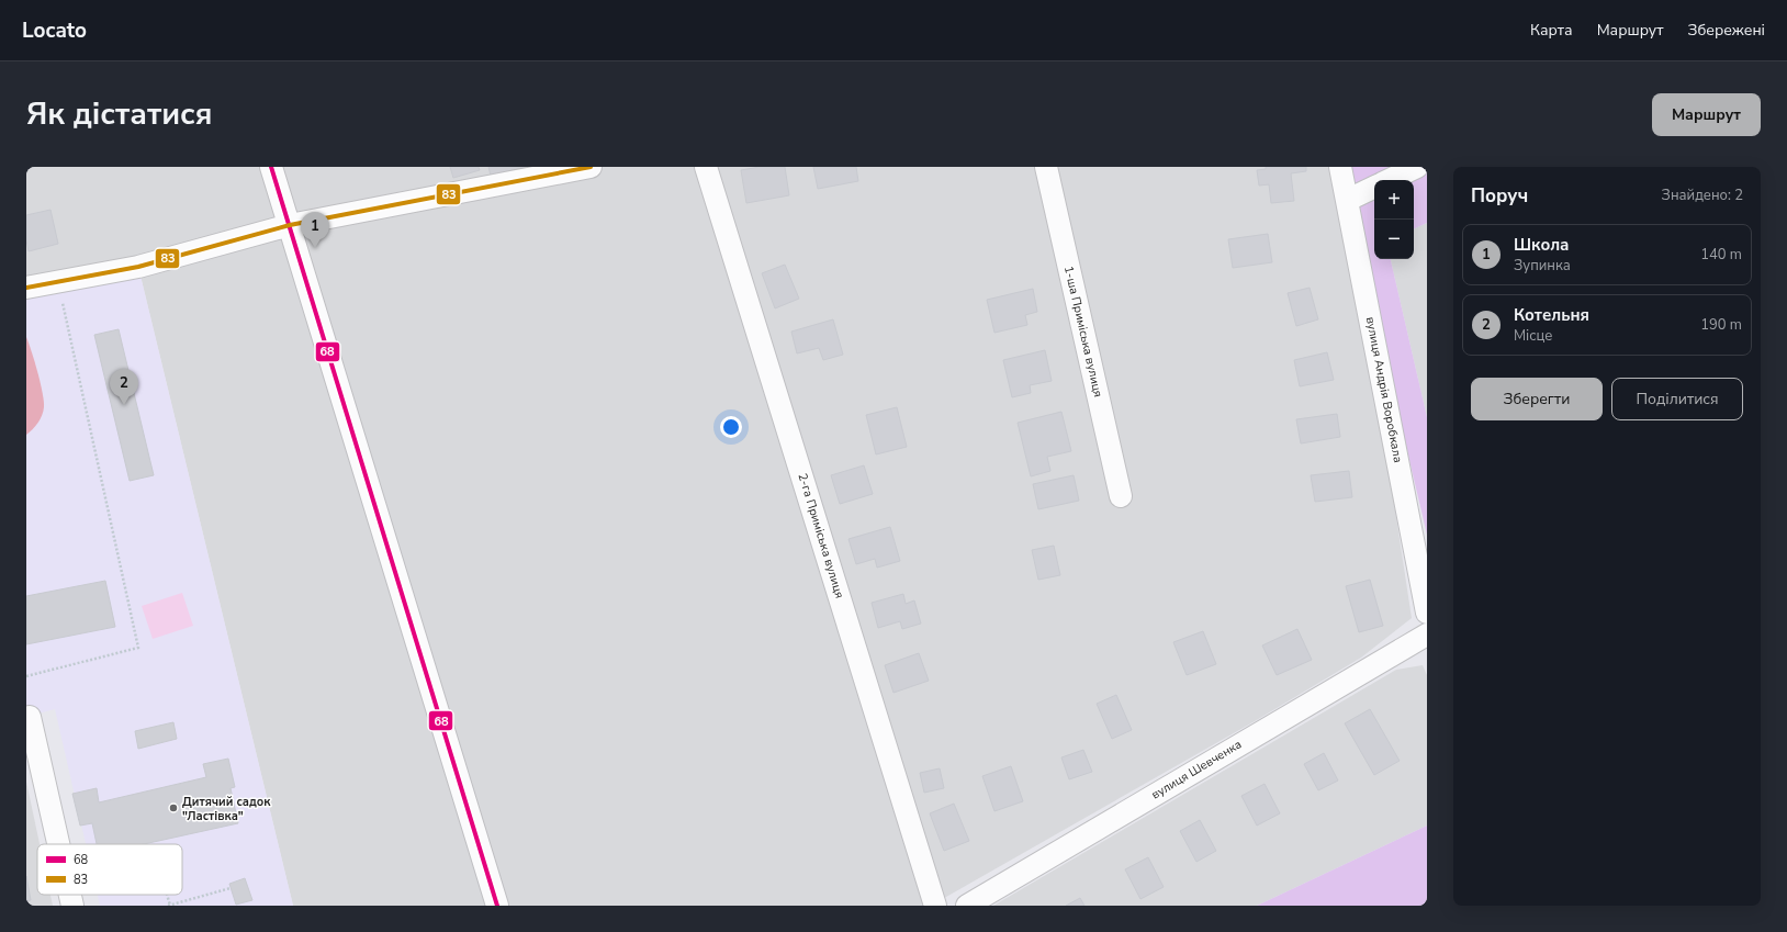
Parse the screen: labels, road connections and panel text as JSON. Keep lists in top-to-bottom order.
{
  "streets": {
    "street": [
      "1-ша Приміська вулиця",
      "вулиця Андрія Воробкала",
      "2-га Приміська вулиця",
      "вулиця Шевченка"
    ]
  },
  "places": ["Дитячий садок \"Ластівка\""],
  "lines": ["transit line 68", "transit line 83"],
  "legend": ["68", "83"],
  "page": {
    "header": "Locato",
    "nav": ["Карта", "Маршрут", "Збережені"],
    "title": "Як дістатися",
    "buttons": [
      "Маршрут",
      ["Зберегти", "Поділитися"]
    ],
    "heading": ["Поруч", "Знайдено: 2"],
    "map_buttons": ["+", "−"],
    "pins": ["1", "2"],
    "list": [
      {
        "mark": "1",
        "name": "Школа",
        "note": "Зупинка",
        "value": "140 m"
      },
      {
        "mark": "2",
        "name": "Котельня",
        "note": "Місце",
        "value": "190 m"
      }
    ]
  }
}
